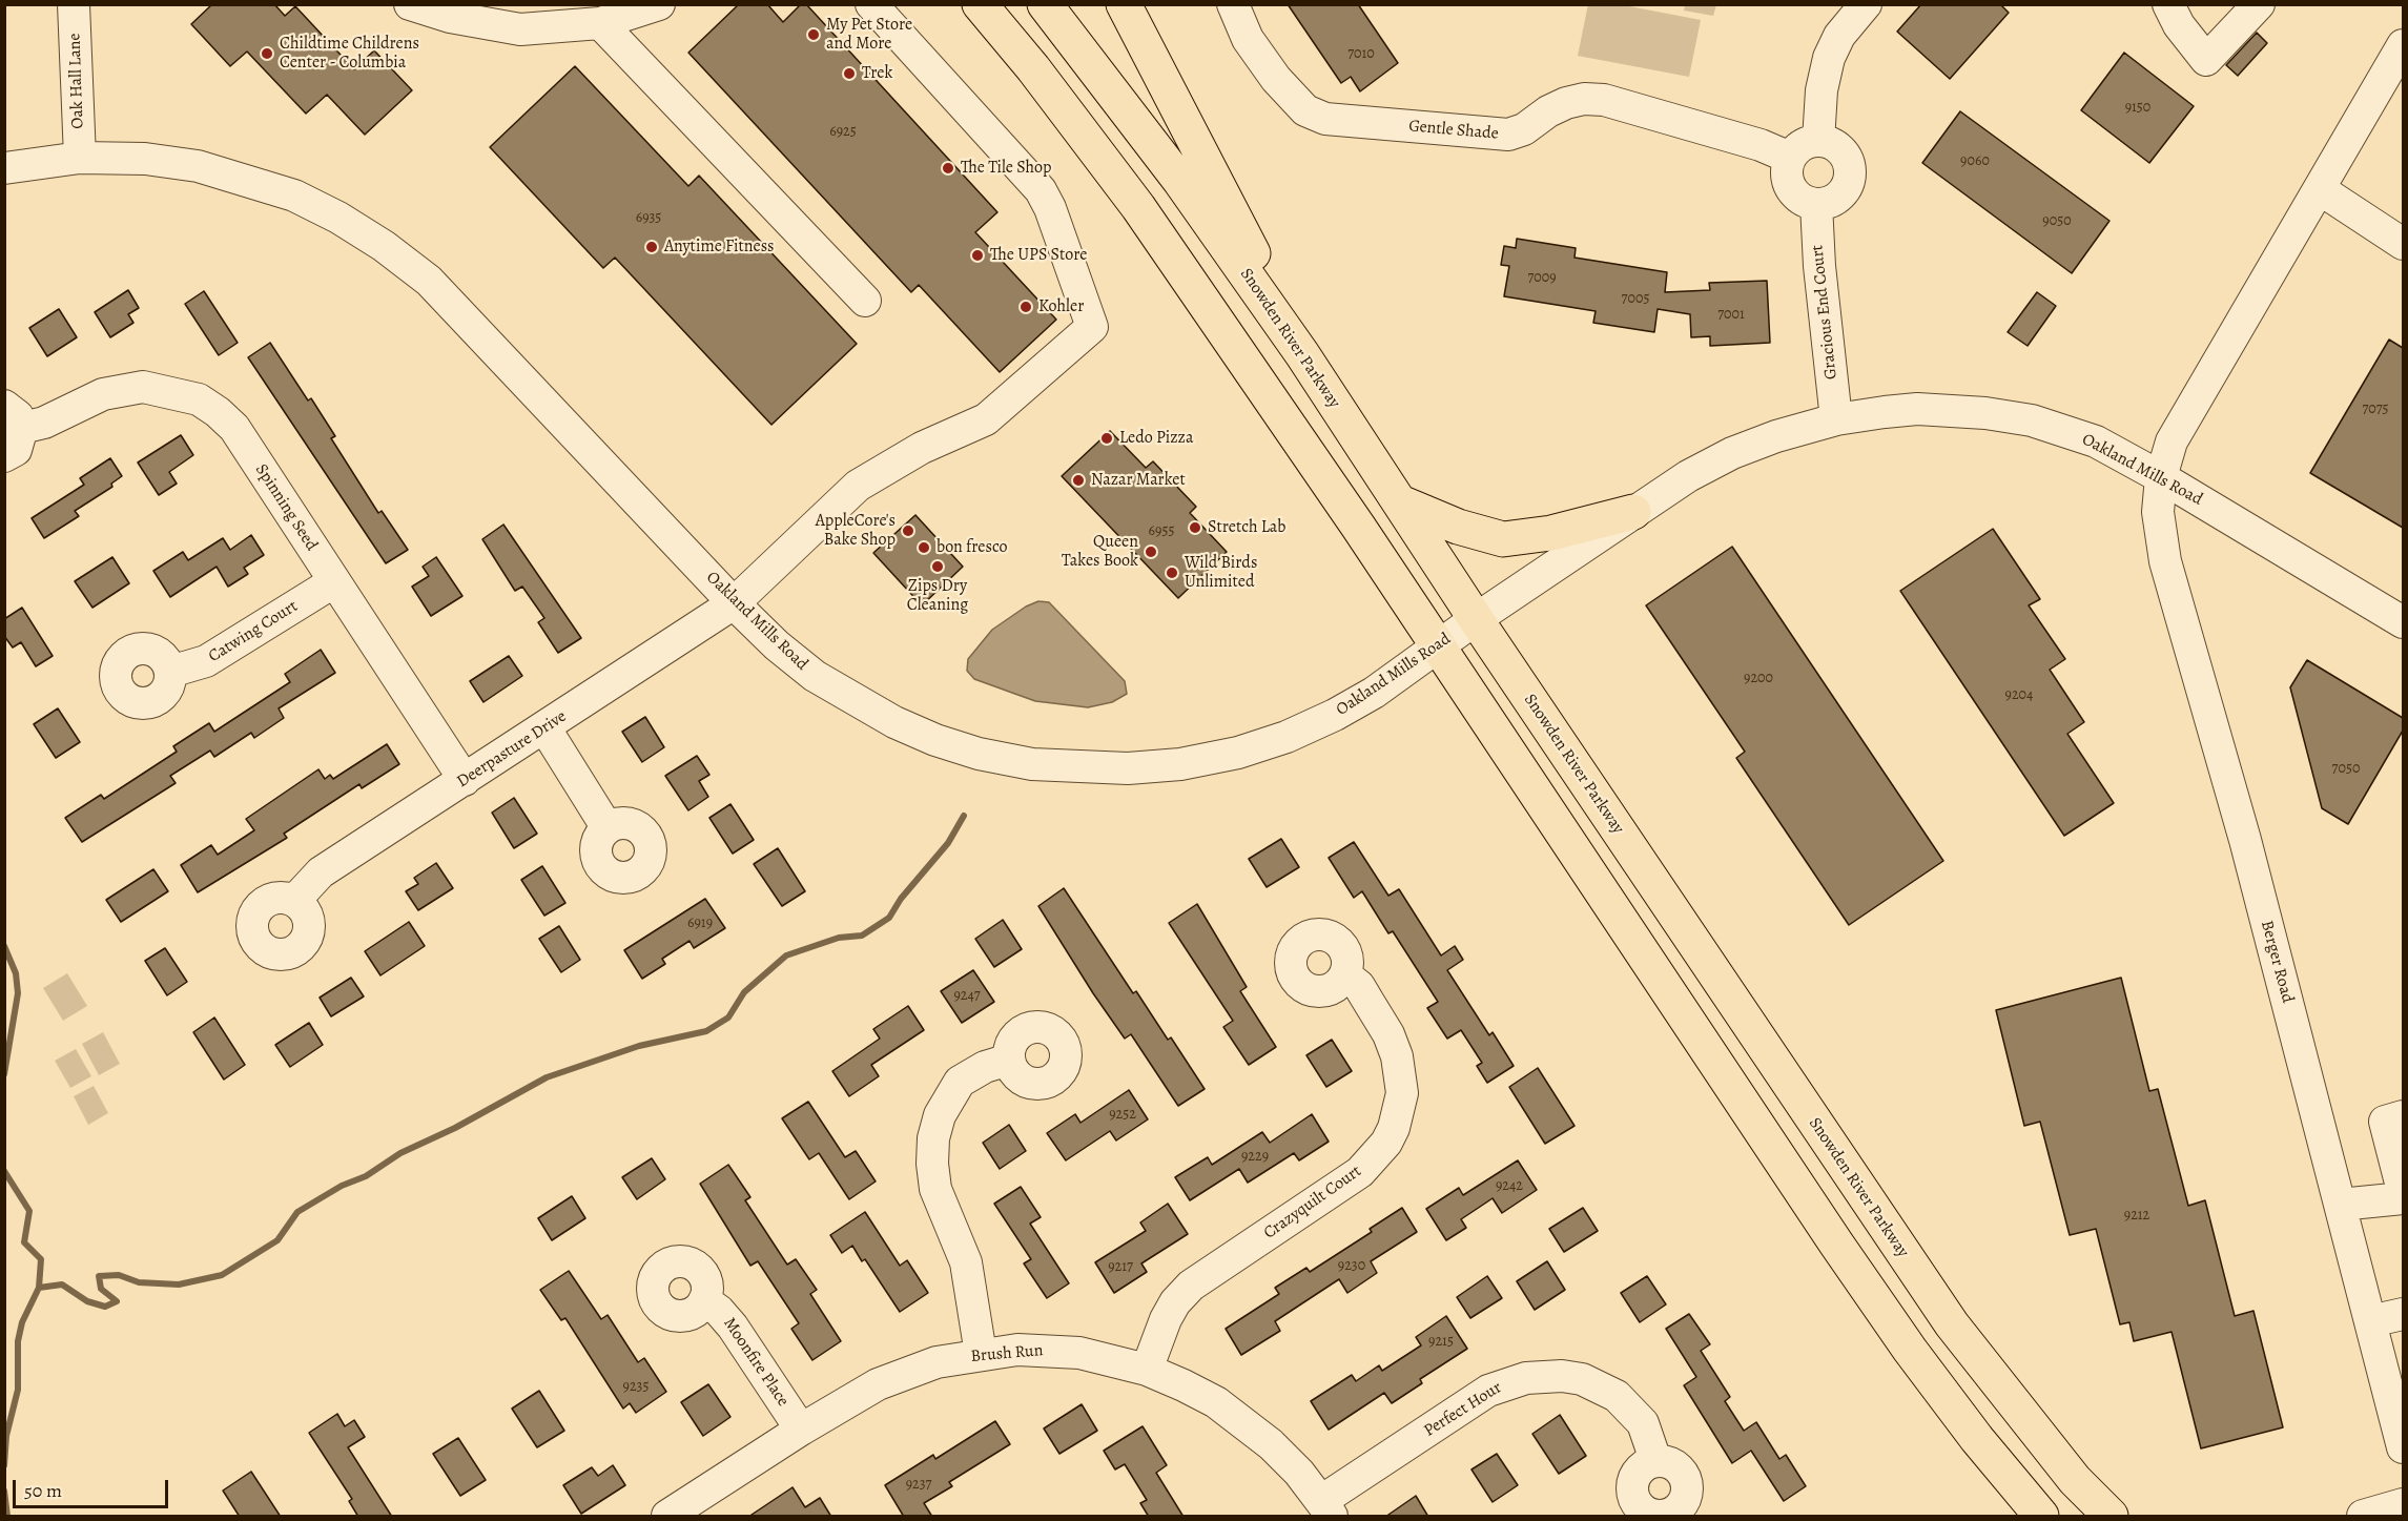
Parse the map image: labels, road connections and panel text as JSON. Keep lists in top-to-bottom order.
{
  "streets": {
    "main road": ["Snowden River Parkway"],
    "street": [
      "Oak Hall Lane",
      "Gentle Shade",
      "Gracious End Court",
      "Oakland Mills Road",
      "Spinning Seed",
      "Catwing Court",
      "Deerpasture Drive",
      "Berger Road",
      "Crazyquilt Court",
      "Brush Run",
      "Moonfire Place",
      "Perfect Hour"
    ]
  },
  "crossings": [
    ["Oak Hall Lane", "Oakland Mills Road"],
    ["Gentle Shade", "Gracious End Court"],
    ["Gracious End Court", "Oakland Mills Road"],
    ["Snowden River Parkway", "Oakland Mills Road"],
    ["Oakland Mills Road", "Deerpasture Drive"],
    ["Oakland Mills Road", "Berger Road"],
    ["Spinning Seed", "Catwing Court"],
    ["Spinning Seed", "Deerpasture Drive"],
    ["Crazyquilt Court", "Brush Run"],
    ["Brush Run", "Moonfire Place"],
    ["Brush Run", "Perfect Hour"]
  ],
  "places": [
    "My Pet Store and More",
    "Childtime Childrens Center - Columbia",
    "Trek",
    "The Tile Shop",
    "Anytime Fitness",
    "The UPS Store",
    "Kohler",
    "Ledo Pizza",
    "Nazar Market",
    "Stretch Lab",
    "AppleCore's Bake Shop",
    "bon fresco",
    "Queen Takes Book",
    "Zips Dry Cleaning",
    "Wild Birds Unlimited"
  ],
  "house_numbers": [
    "7010",
    "9150",
    "6925",
    "9060",
    "6935",
    "9050",
    "7009",
    "7005",
    "7001",
    "7075",
    "6955",
    "9200",
    "9204",
    "7050",
    "6919",
    "9247",
    "9252",
    "9229",
    "9242",
    "9212",
    "9230",
    "9217",
    "9215",
    "9235",
    "9237"
  ],
  "scale_bar": "50 m"
}
